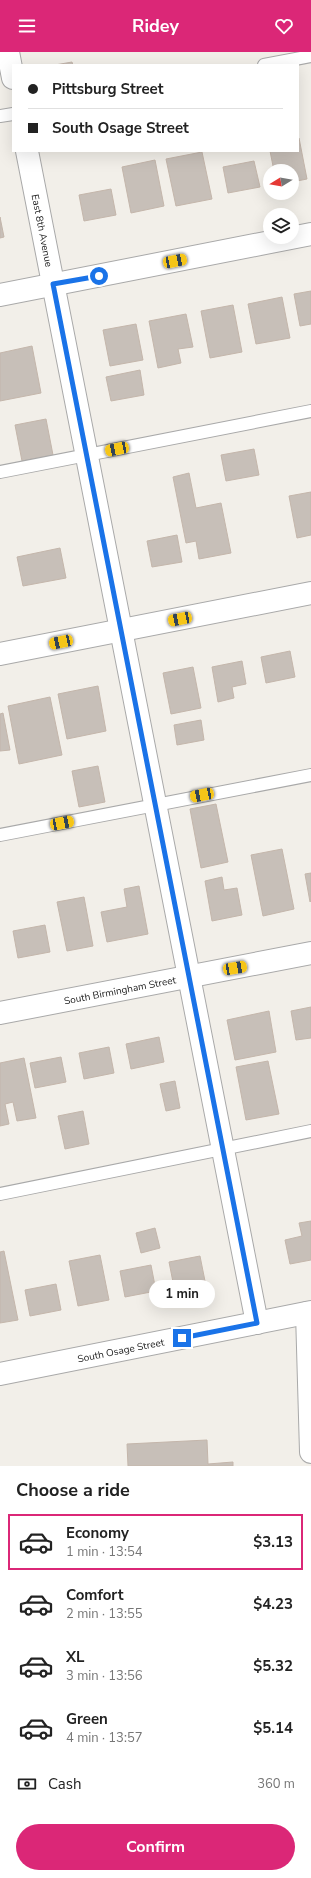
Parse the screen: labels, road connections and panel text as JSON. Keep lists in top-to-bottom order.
{
  "streets": {
    "street": ["East 8th Avenue", "South Birmingham Street", "South Osage Street"]
  },
  "crossings": [
    ["East 8th Avenue", "South Birmingham Street"],
    ["East 8th Avenue", "South Osage Street"]
  ],
  "north": "left",
  "page": {
    "header": "Ridey",
    "banner": ["Pittsburg Street", "South Osage Street"],
    "bubble": "1 min",
    "heading": "Choose a ride",
    "list": [
      {
        "name": "Economy",
        "note": "1 min · 13:54",
        "value": "$3.13"
      },
      {
        "name": "Comfort",
        "note": "2 min · 13:55",
        "value": "$4.23"
      },
      {
        "name": "XL",
        "note": "3 min · 13:56",
        "value": "$5.32"
      },
      {
        "name": "Green",
        "note": "4 min · 13:57",
        "value": "$5.14"
      }
    ],
    "pay": ["Cash", "360 m"],
    "buttons": "Confirm"
  }
}
